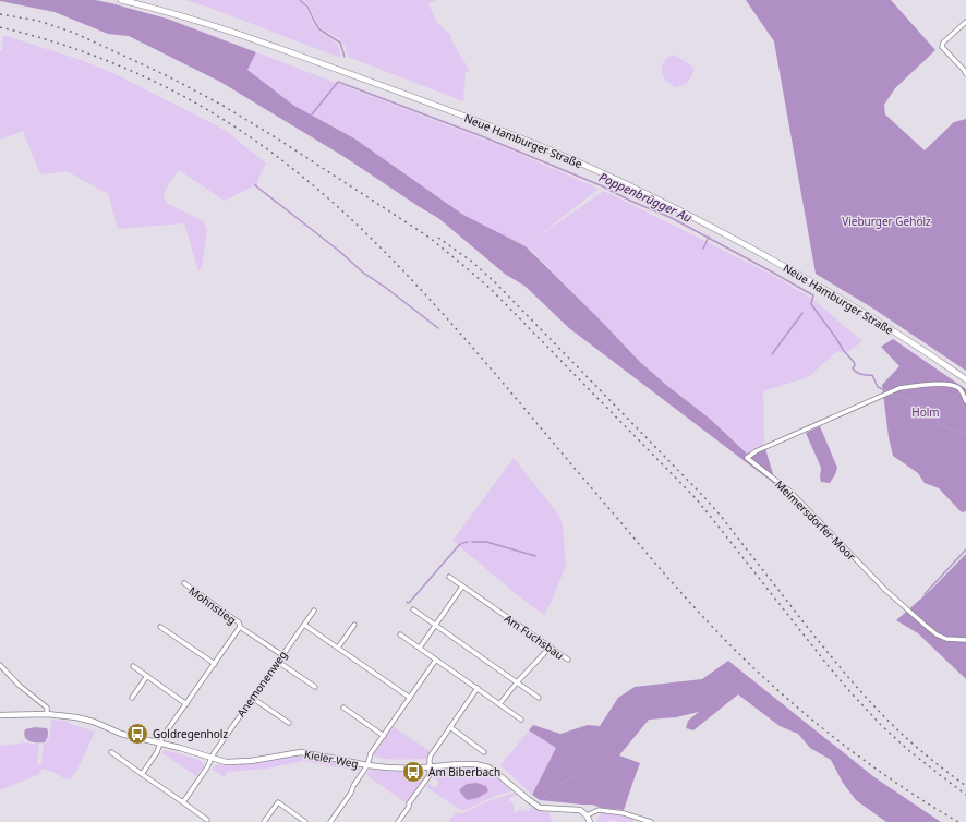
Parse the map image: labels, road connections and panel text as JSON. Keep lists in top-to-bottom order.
{
  "streets": {
    "main road": ["Neue Hamburger Straße"],
    "street": [
      "Meimersdorfer Moor",
      "Mohnstieg",
      "Am Fuchsbau",
      "Anemonenweg",
      "Kieler Weg"
    ]
  },
  "crossings": [
    ["Mohnstieg", "Anemonenweg"],
    ["Anemonenweg", "Kieler Weg"]
  ],
  "water": ["Poppenbrügger Au"],
  "parks": ["Vieburger Gehölz", "Holm"],
  "places": {
    "bus stop": ["Goldregenholz", "Am Biberbach"]
  }
}
